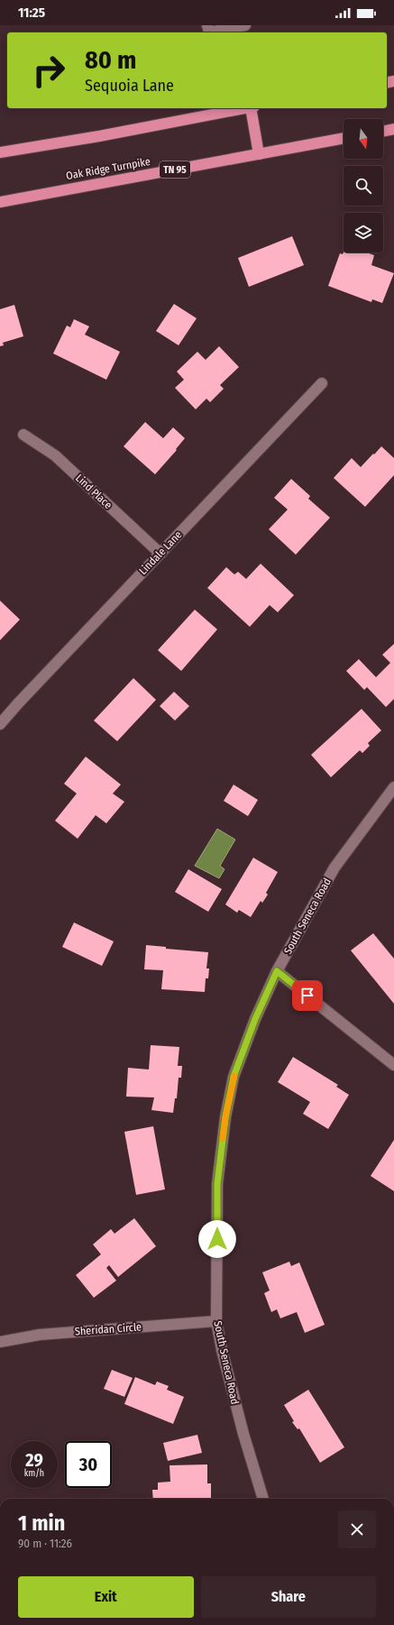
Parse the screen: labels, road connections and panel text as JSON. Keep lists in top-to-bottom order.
{
  "streets": {
    "highway": ["Oak Ridge Turnpike", "TN 95"],
    "street": [
      "Lind Place",
      "Lindale Lane",
      "South Seneca Road",
      "Sheridan Circle"
    ]
  },
  "crossings": [
    ["Lind Place", "Lindale Lane"],
    ["South Seneca Road", "Sheridan Circle"]
  ],
  "north": "bottom",
  "page": {
    "status": "11:25",
    "turn": ["80 m", "Sequoia Lane"],
    "speed": "29 km/h",
    "limit": "30",
    "heading": ["1 min", "90 m · 11:26"],
    "buttons": ["Exit", "Share"]
  }
}
